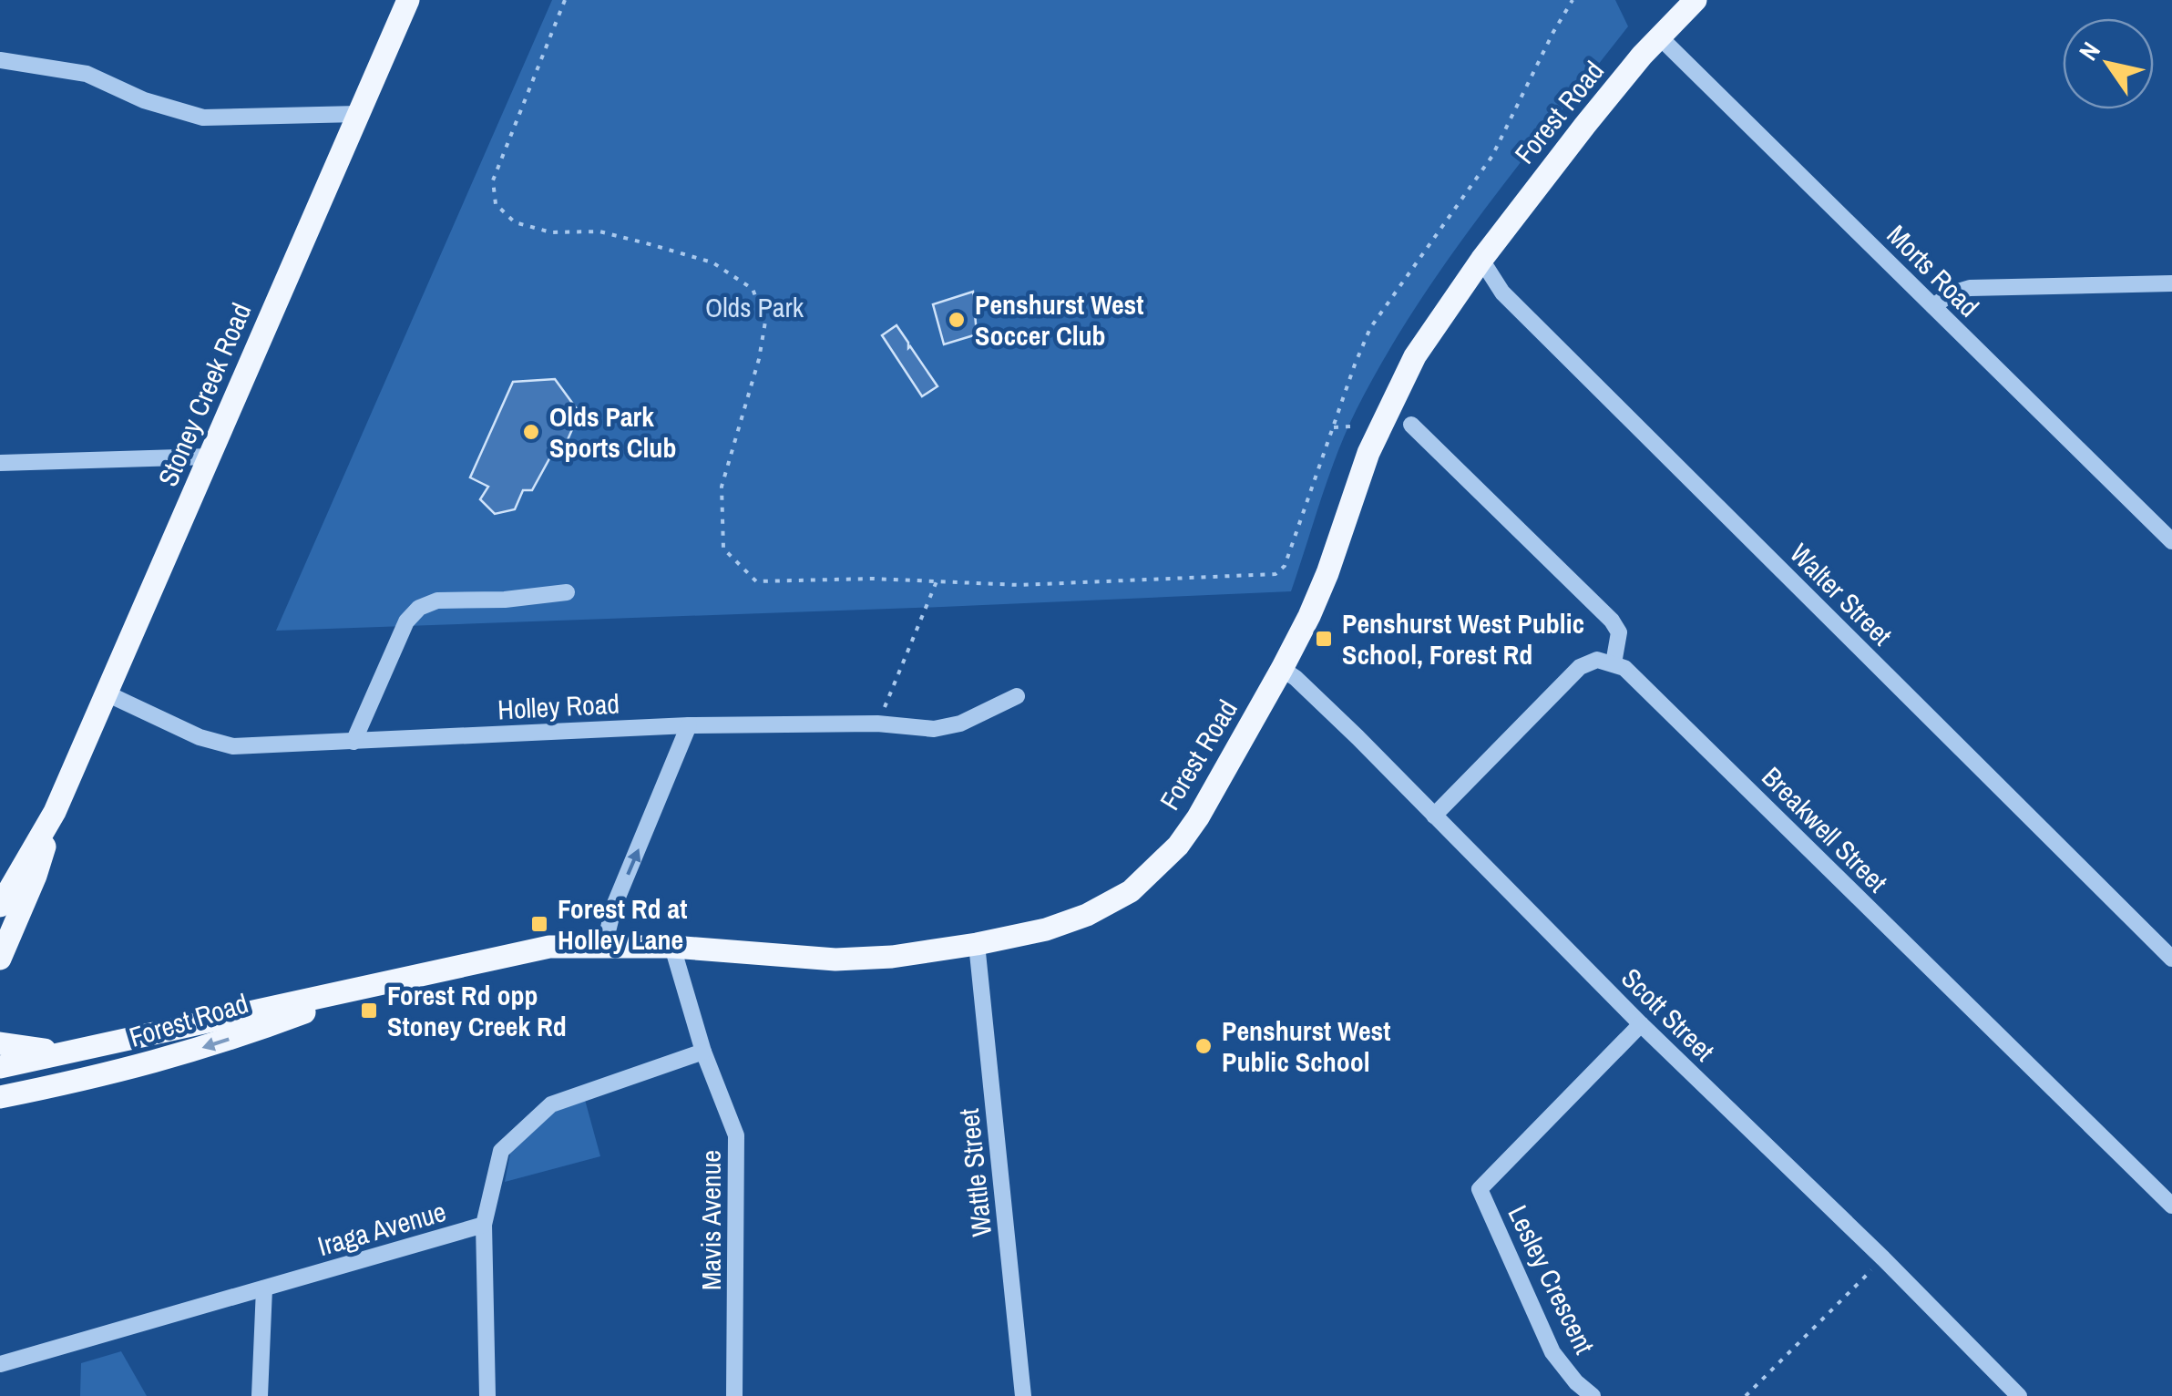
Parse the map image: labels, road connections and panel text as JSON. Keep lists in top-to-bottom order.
{
  "streets": {
    "main road": ["Forest Road", "Stoney Creek Road"],
    "street": [
      "Morts Road",
      "Walter Street",
      "Holley Road",
      "Breakwell Street",
      "Scott Street",
      "Wattle Street",
      "Mavis Avenue",
      "Iraga Avenue",
      "Lesley Crescent"
    ]
  },
  "crossings": [
    ["Forest Road", "Morts Road"],
    ["Forest Road", "Walter Street"],
    ["Forest Road", "Scott Street"],
    ["Forest Road", "Wattle Street"],
    ["Forest Road", "Mavis Avenue"],
    ["Stoney Creek Road", "Holley Road"],
    ["Scott Street", "Lesley Crescent"],
    ["Mavis Avenue", "Iraga Avenue"]
  ],
  "parks": ["Olds Park"],
  "places": {
    "other": ["Penshurst West Soccer Club", "Olds Park Sports Club", "Penshurst West Public School"],
    "transit": ["Penshurst West Public School, Forest Rd", "Forest Rd at Holley Lane", "Forest Rd opp Stoney Creek Rd"]
  },
  "north": "top left"
}
